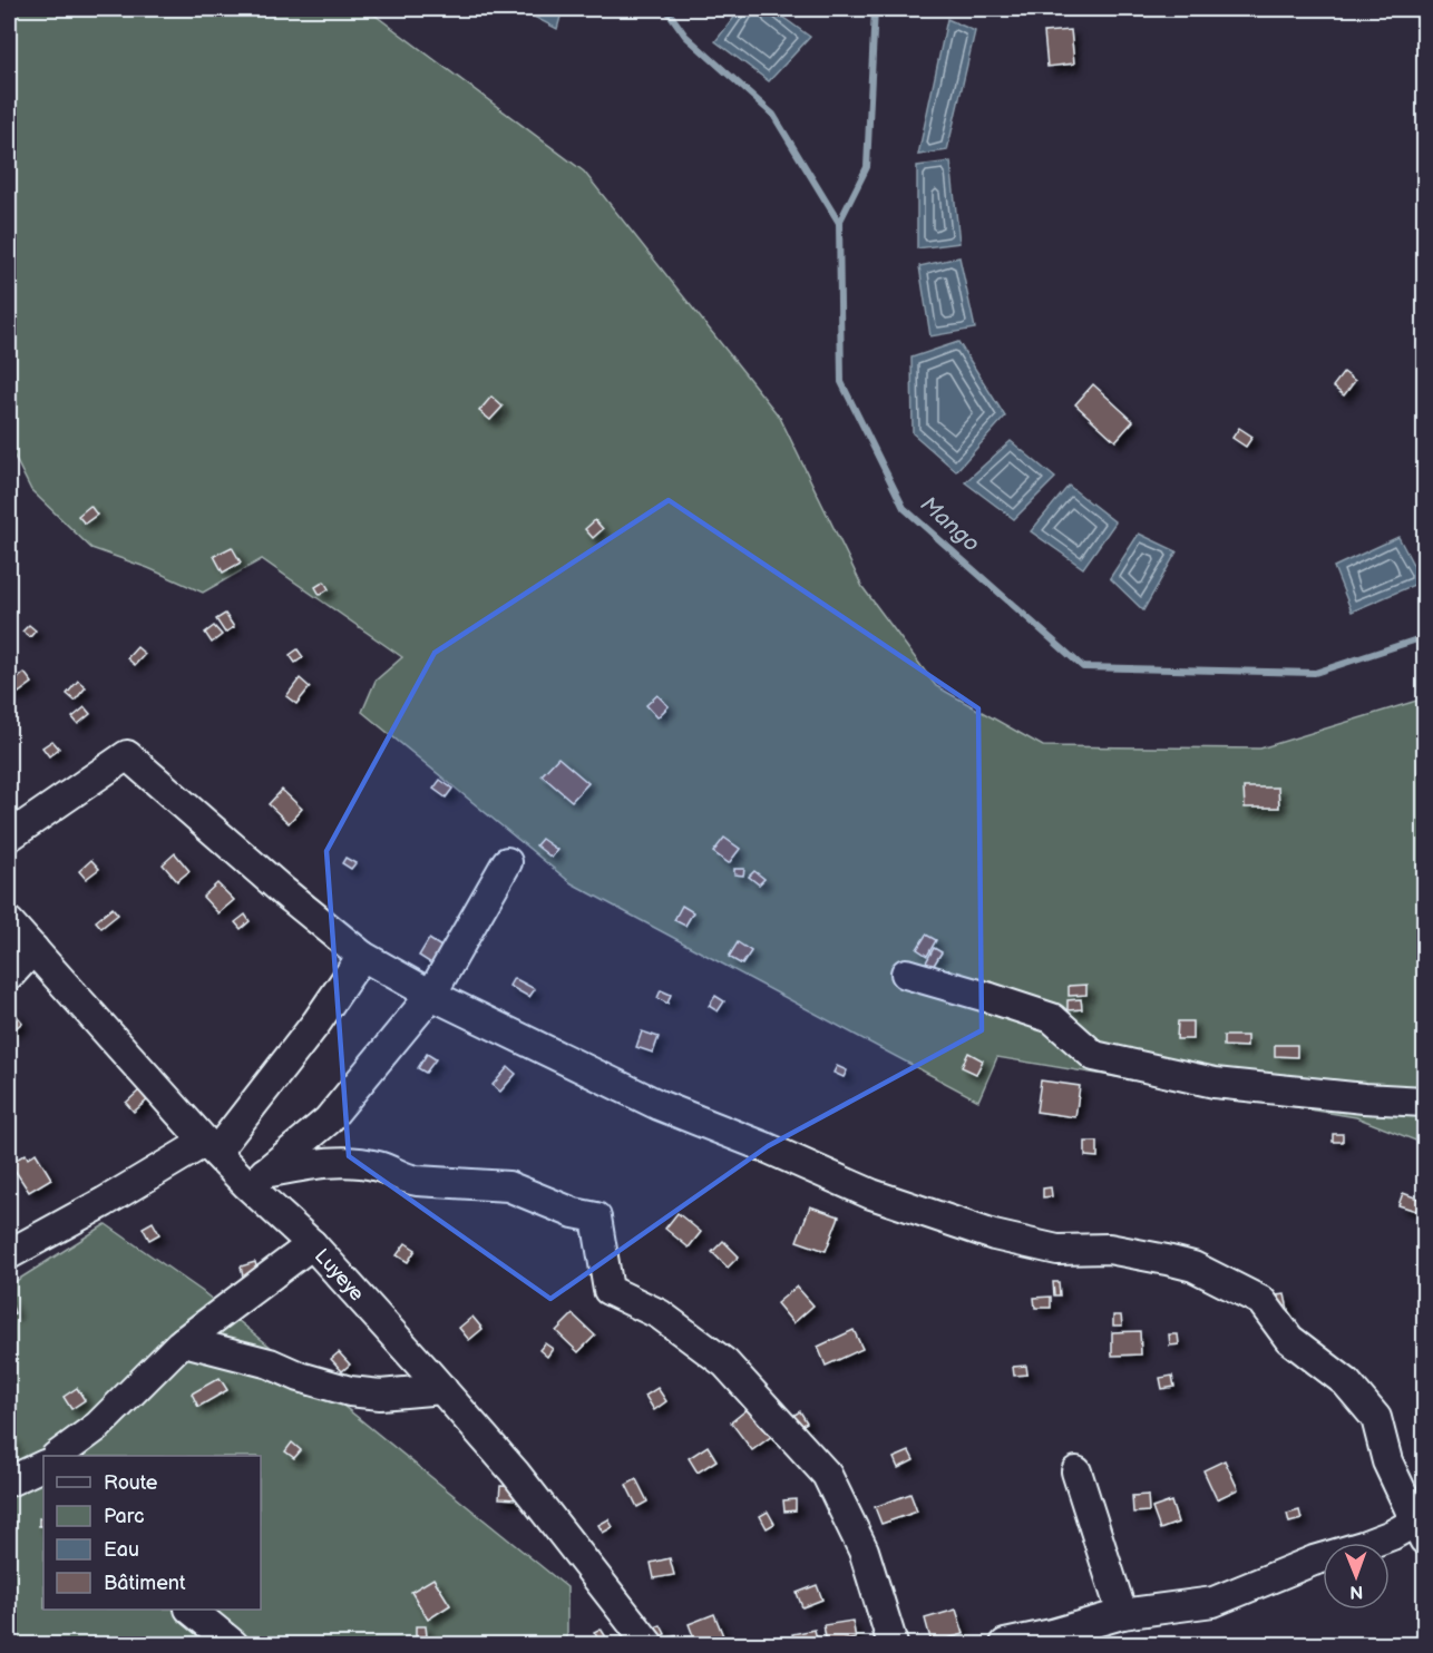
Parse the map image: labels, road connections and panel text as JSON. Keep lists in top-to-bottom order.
{
  "streets": {
    "street": ["Luyeye"]
  },
  "water": ["Mango"],
  "legend": [
    "Route",
    "Parc",
    "Eau",
    "Bâtiment"
  ],
  "north": "bottom"
}
